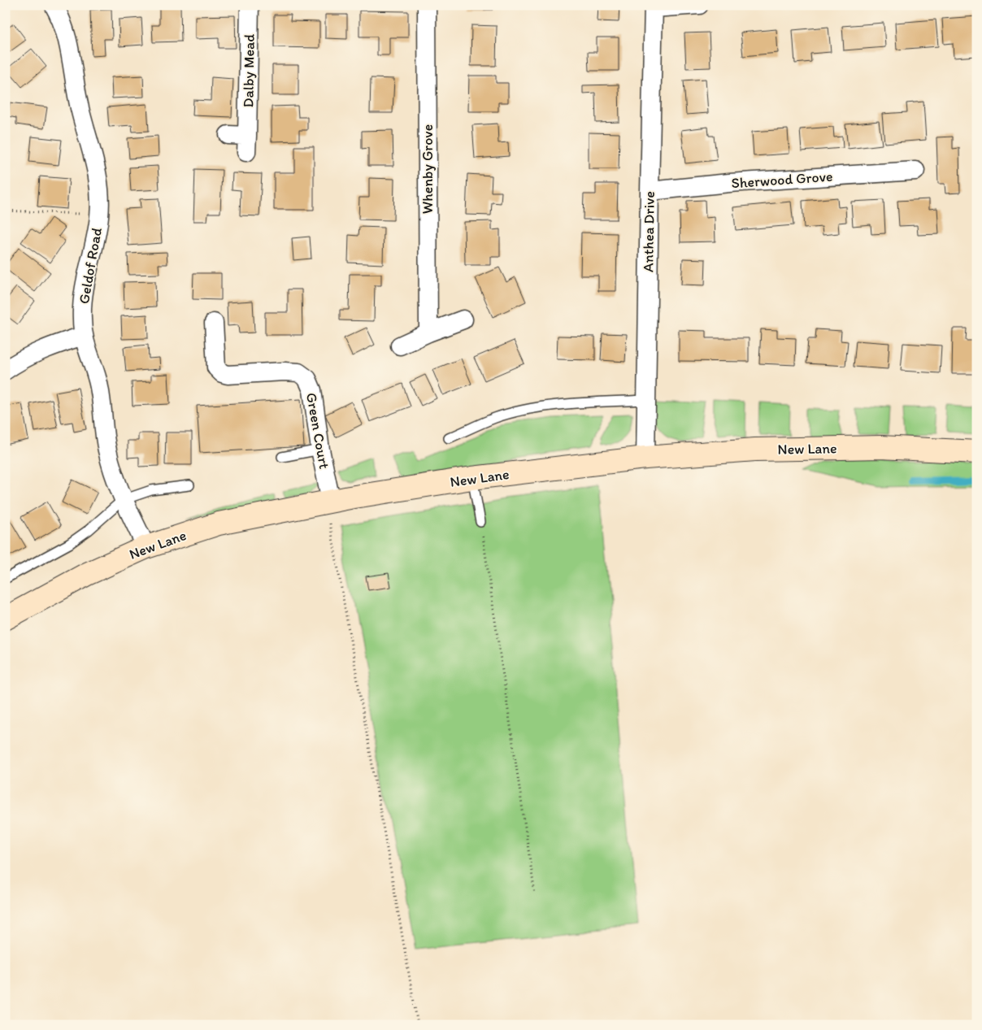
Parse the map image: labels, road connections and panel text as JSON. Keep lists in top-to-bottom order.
{
  "streets": {
    "street": [
      "Dalby Mead",
      "Whenby Grove",
      "Sherwood Grove",
      "Anthea Drive",
      "Geldof Road",
      "Green Court",
      "New Lane"
    ]
  },
  "crossings": [
    ["Sherwood Grove", "Anthea Drive"],
    ["Anthea Drive", "New Lane"],
    ["Geldof Road", "New Lane"],
    ["Green Court", "New Lane"]
  ]
}
